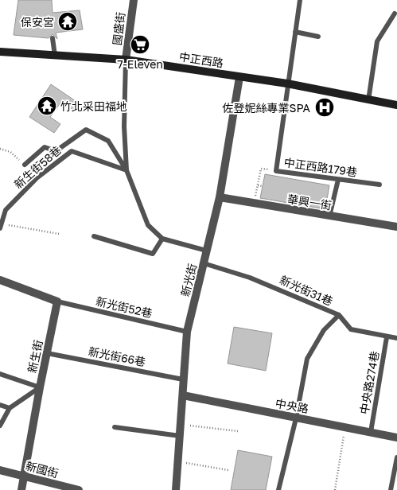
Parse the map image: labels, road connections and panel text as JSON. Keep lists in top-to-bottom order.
{
  "streets": {
    "main road": ["中正西路"],
    "street": [
      "國盛街",
      "華興一街",
      "新光街",
      "新生街",
      "中央路",
      "新國街"
    ],
    "lane": [
      "新生街58巷",
      "中正西路179巷",
      "新光街31巷",
      "新光街52巷",
      "新光街66巷",
      "中央路274巷"
    ]
  },
  "crossings": [
    ["國盛街", "中正西路"],
    ["中正西路", "中正西路179巷"],
    ["中正西路", "新光街"],
    ["華興一街", "新光街"],
    ["新光街", "新光街31巷"],
    ["新光街", "新光街52巷"],
    ["新光街", "新光街66巷"],
    ["新光街", "中央路"],
    ["新光街31巷", "中央路274巷"],
    ["新光街52巷", "新生街"],
    ["新生街", "新光街66巷"],
    ["新生街", "新國街"],
    ["中央路274巷", "中央路"]
  ],
  "places": {
    "temple": ["保安宮", "竹北采田福地"],
    "supermarket": ["7-Eleven"],
    "hospital": ["佐登妮絲專業SPA"]
  }
}
